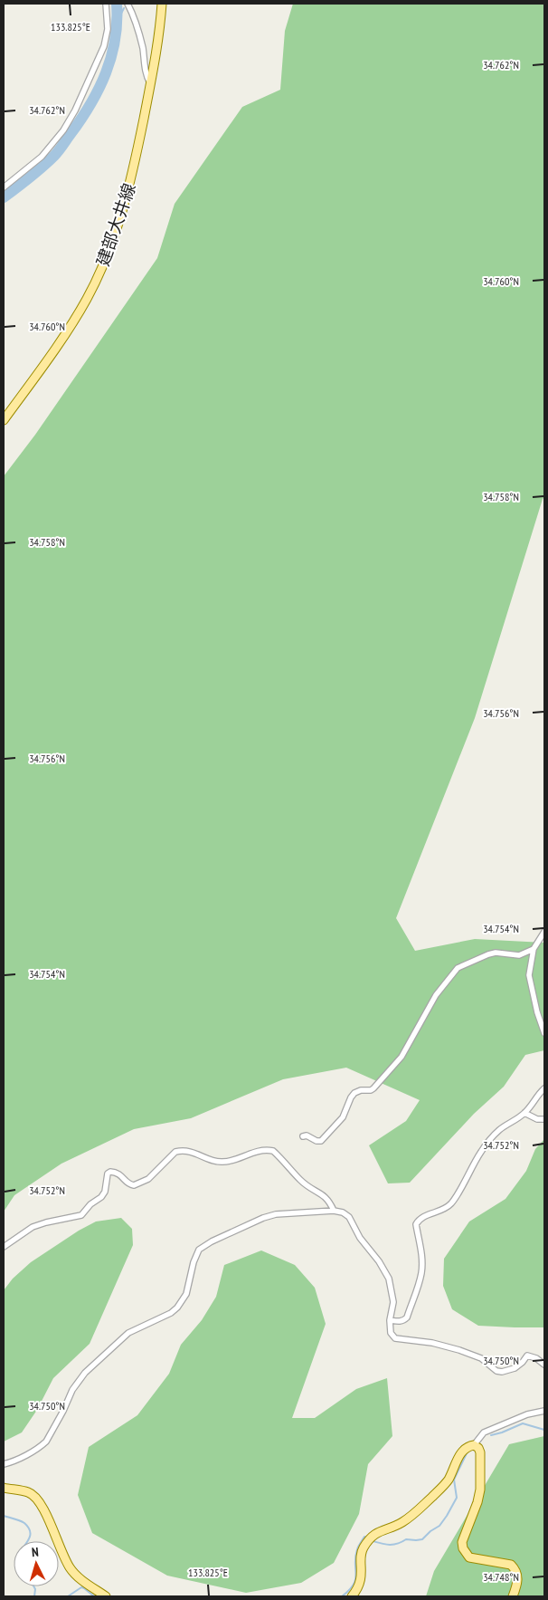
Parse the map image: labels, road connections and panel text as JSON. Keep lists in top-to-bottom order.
{
  "streets": {
    "main road": ["建部大井線"]
  },
  "north": "top",
  "coordinates": [
    "133.825°E",
    "34.762°N",
    "34.760°N",
    "34.758°N",
    "34.756°N",
    "34.754°N",
    "34.752°N",
    "34.750°N",
    "34.748°N"
  ]
}
